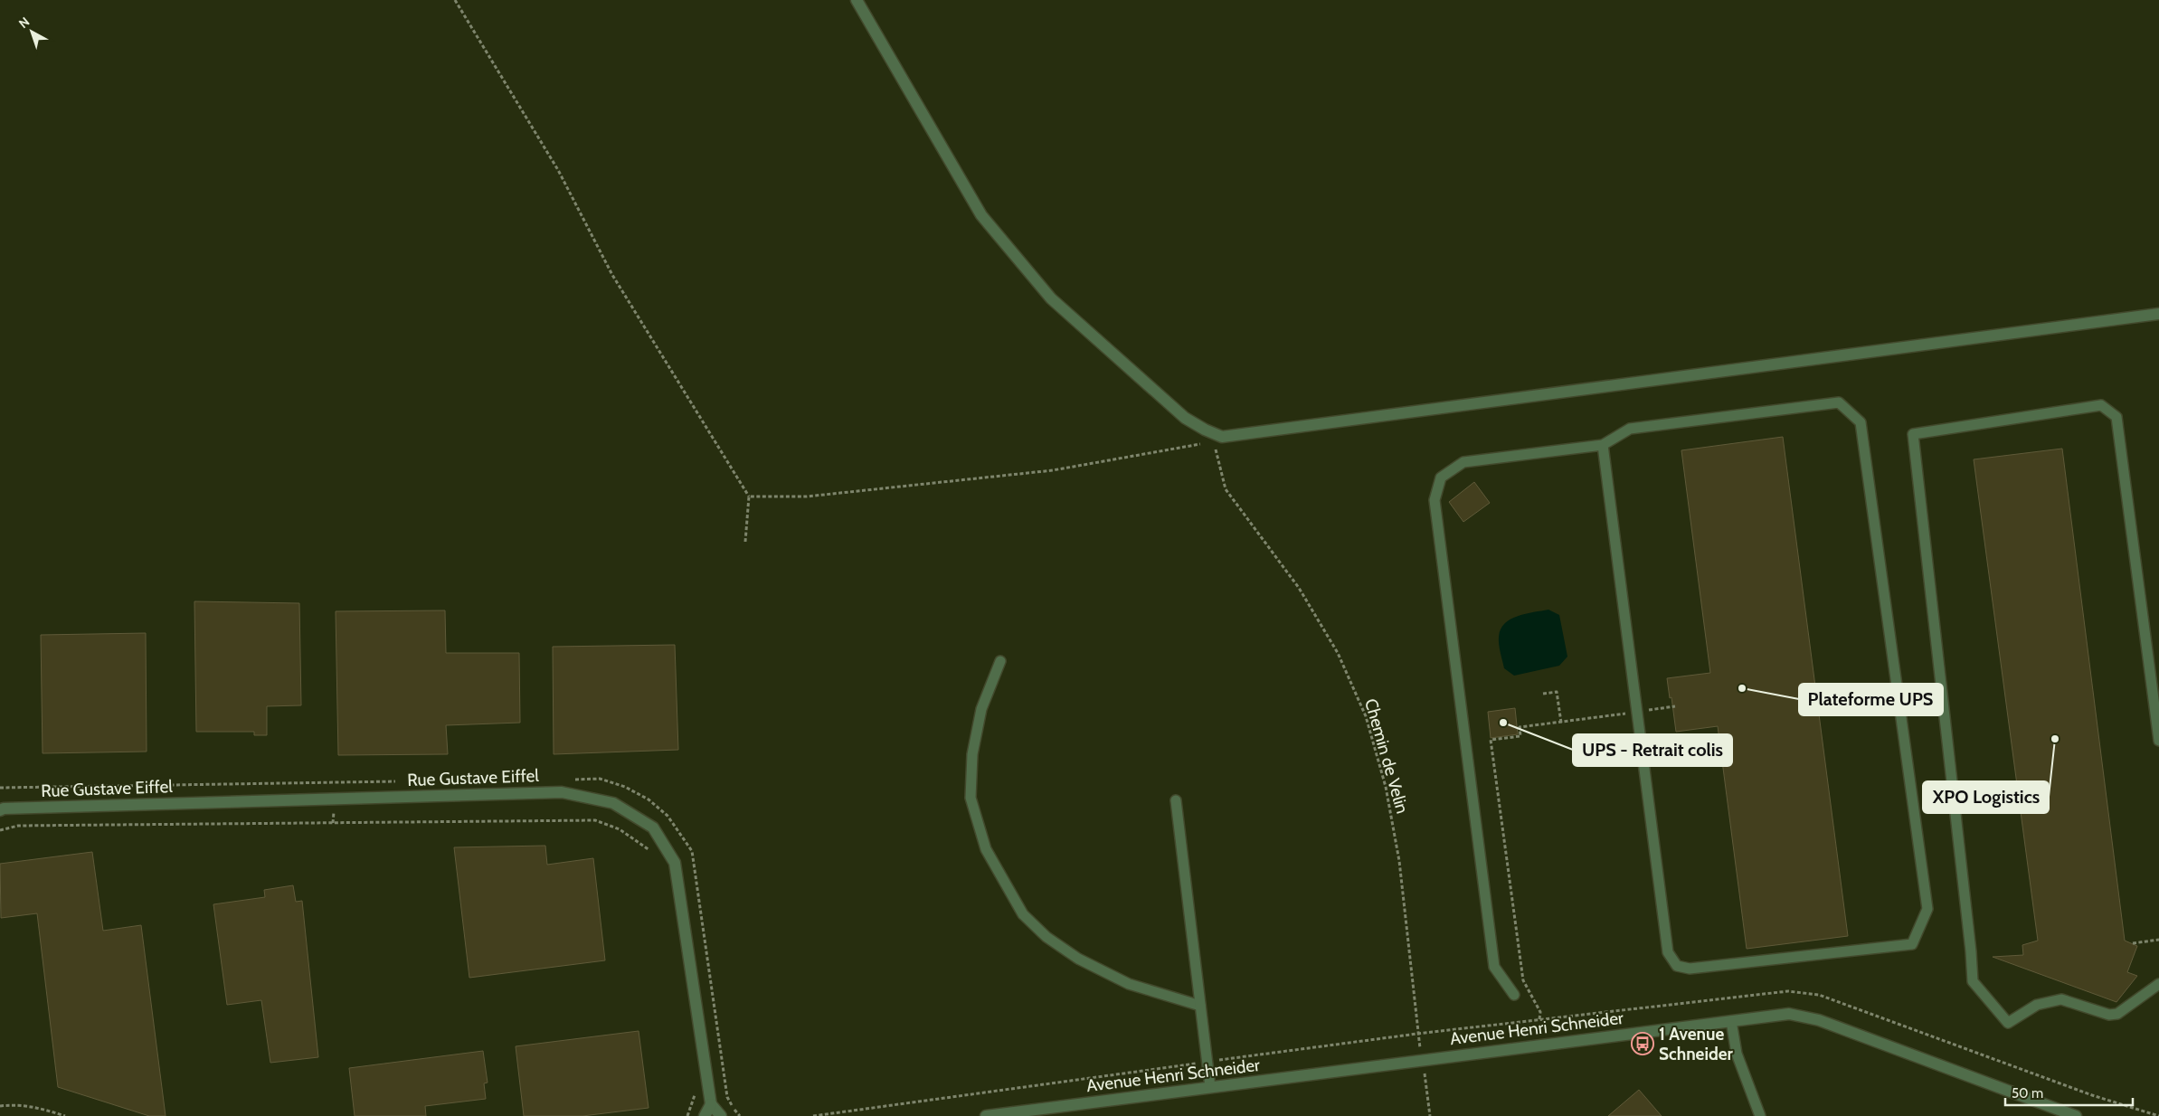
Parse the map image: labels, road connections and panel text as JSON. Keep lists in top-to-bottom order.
{
  "streets": {
    "street": ["Rue Gustave Eiffel", "Avenue Henri Schneider"],
    "path": ["Chemin de Velin"]
  },
  "crossings": [
    ["Chemin de Velin", "Avenue Henri Schneider"]
  ],
  "places": {
    "other": ["Plateforme UPS", "UPS - Retrait colis", "XPO Logistics"],
    "bus stop": ["1 Avenue Schneider"]
  },
  "scale_bar": "50 m",
  "north": "top left"
}
